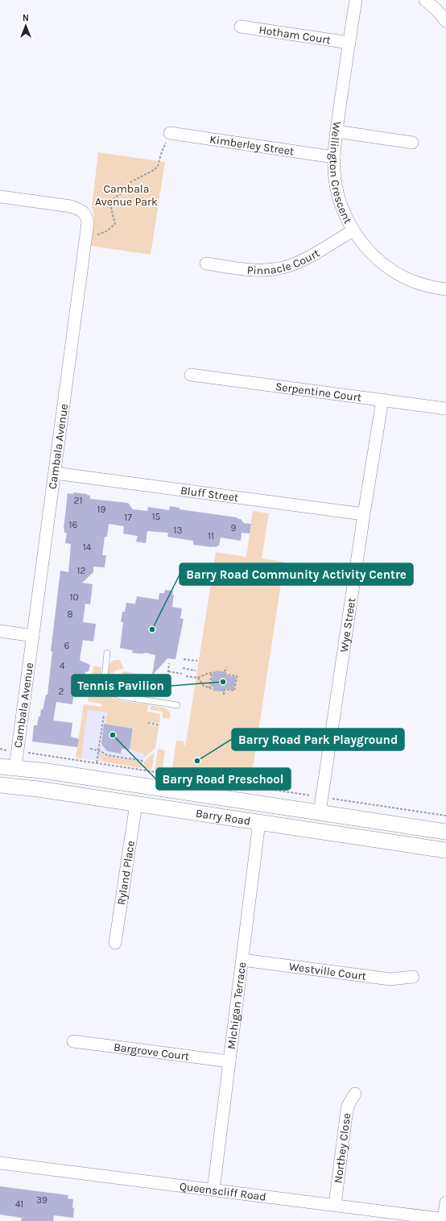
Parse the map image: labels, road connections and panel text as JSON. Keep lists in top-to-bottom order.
{
  "streets": {
    "street": [
      "Hotham Court",
      "Kimberley Street",
      "Wellington Crescent",
      "Pinnacle Court",
      "Serpentine Court",
      "Cambala Avenue",
      "Bluff Street",
      "Wye Street",
      "Barry Road",
      "Ryland Place",
      "Westville Court",
      "Michigan Terrace",
      "Bargrove Court",
      "Northey Close",
      "Queenscliff Road"
    ]
  },
  "crossings": [
    ["Hotham Court", "Wellington Crescent"],
    ["Kimberley Street", "Wellington Crescent"],
    ["Wellington Crescent", "Pinnacle Court"],
    ["Serpentine Court", "Wye Street"],
    ["Cambala Avenue", "Bluff Street"],
    ["Cambala Avenue", "Barry Road"],
    ["Bluff Street", "Wye Street"],
    ["Wye Street", "Barry Road"],
    ["Barry Road", "Ryland Place"],
    ["Barry Road", "Michigan Terrace"],
    ["Westville Court", "Michigan Terrace"],
    ["Michigan Terrace", "Bargrove Court"],
    ["Michigan Terrace", "Queenscliff Road"],
    ["Northey Close", "Queenscliff Road"]
  ],
  "parks": ["Cambala Avenue Park"],
  "places": [
    "Barry Road Community Activity Centre",
    "Tennis Pavilion",
    "Barry Road Preschool",
    "Barry Road Park Playground"
  ],
  "house_numbers": [
    "21",
    "19",
    "15",
    "17",
    "16",
    "9",
    "13",
    "11",
    "14",
    "12",
    "10",
    "8",
    "6",
    "4",
    "2",
    "39",
    "41"
  ],
  "north": "top"
}
